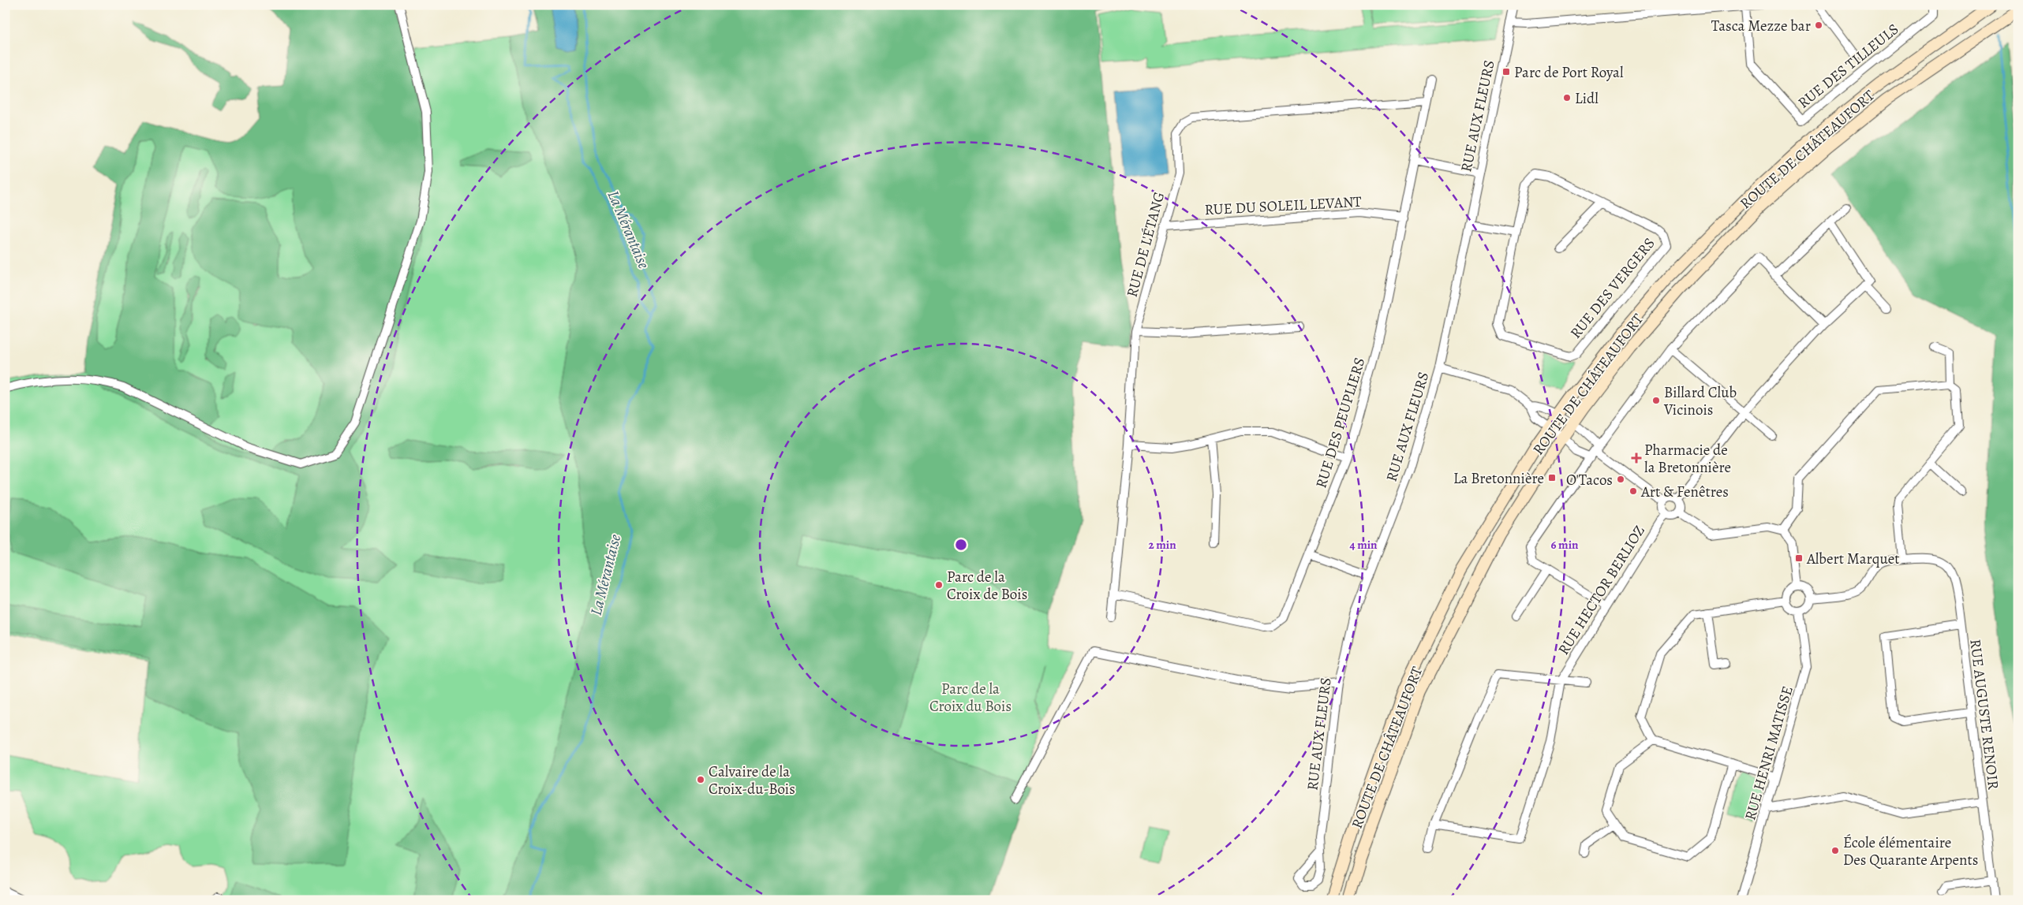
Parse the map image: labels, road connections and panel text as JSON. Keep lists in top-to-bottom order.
{
  "streets": {
    "main road": ["ROUTE DE CHÂTEAUFORT"],
    "street": [
      "RUE DES TILLEULS",
      "RUE AUX FLEURS",
      "RUE DU SOLEIL LEVANT",
      "RUE DE L'ÉTANG",
      "RUE DES VERGERS",
      "RUE DES PEUPLIERS",
      "RUE HECTOR BERLIOZ",
      "RUE AUGUSTE RENOIR",
      "RUE HENRI MATISSE"
    ]
  },
  "crossings": [
    ["RUE DU SOLEIL LEVANT", "RUE DE L'ÉTANG"],
    ["RUE DU SOLEIL LEVANT", "RUE DES PEUPLIERS"],
    ["RUE DE L'ÉTANG", "RUE DES PEUPLIERS"],
    ["RUE AUGUSTE RENOIR", "RUE HENRI MATISSE"]
  ],
  "water": ["La Mérantaise"],
  "parks": ["Parc de la Croix du Bois"],
  "places": {
    "other": [
      "Tasca Mezze bar",
      "Lidl",
      "Billard Club Vicinois",
      "O'Tacos",
      "Art & Fenêtres",
      "Parc de la Croix de Bois",
      "Calvaire de la Croix-du-Bois",
      "École élémentaire Des Quarante Arpents"
    ],
    "transit": ["Parc de Port Royal", "La Bretonnière", "Albert Marquet"],
    "health": ["Pharmacie de la Bretonnière"]
  },
  "rings": ["2 min", "4 min", "6 min"]
}
